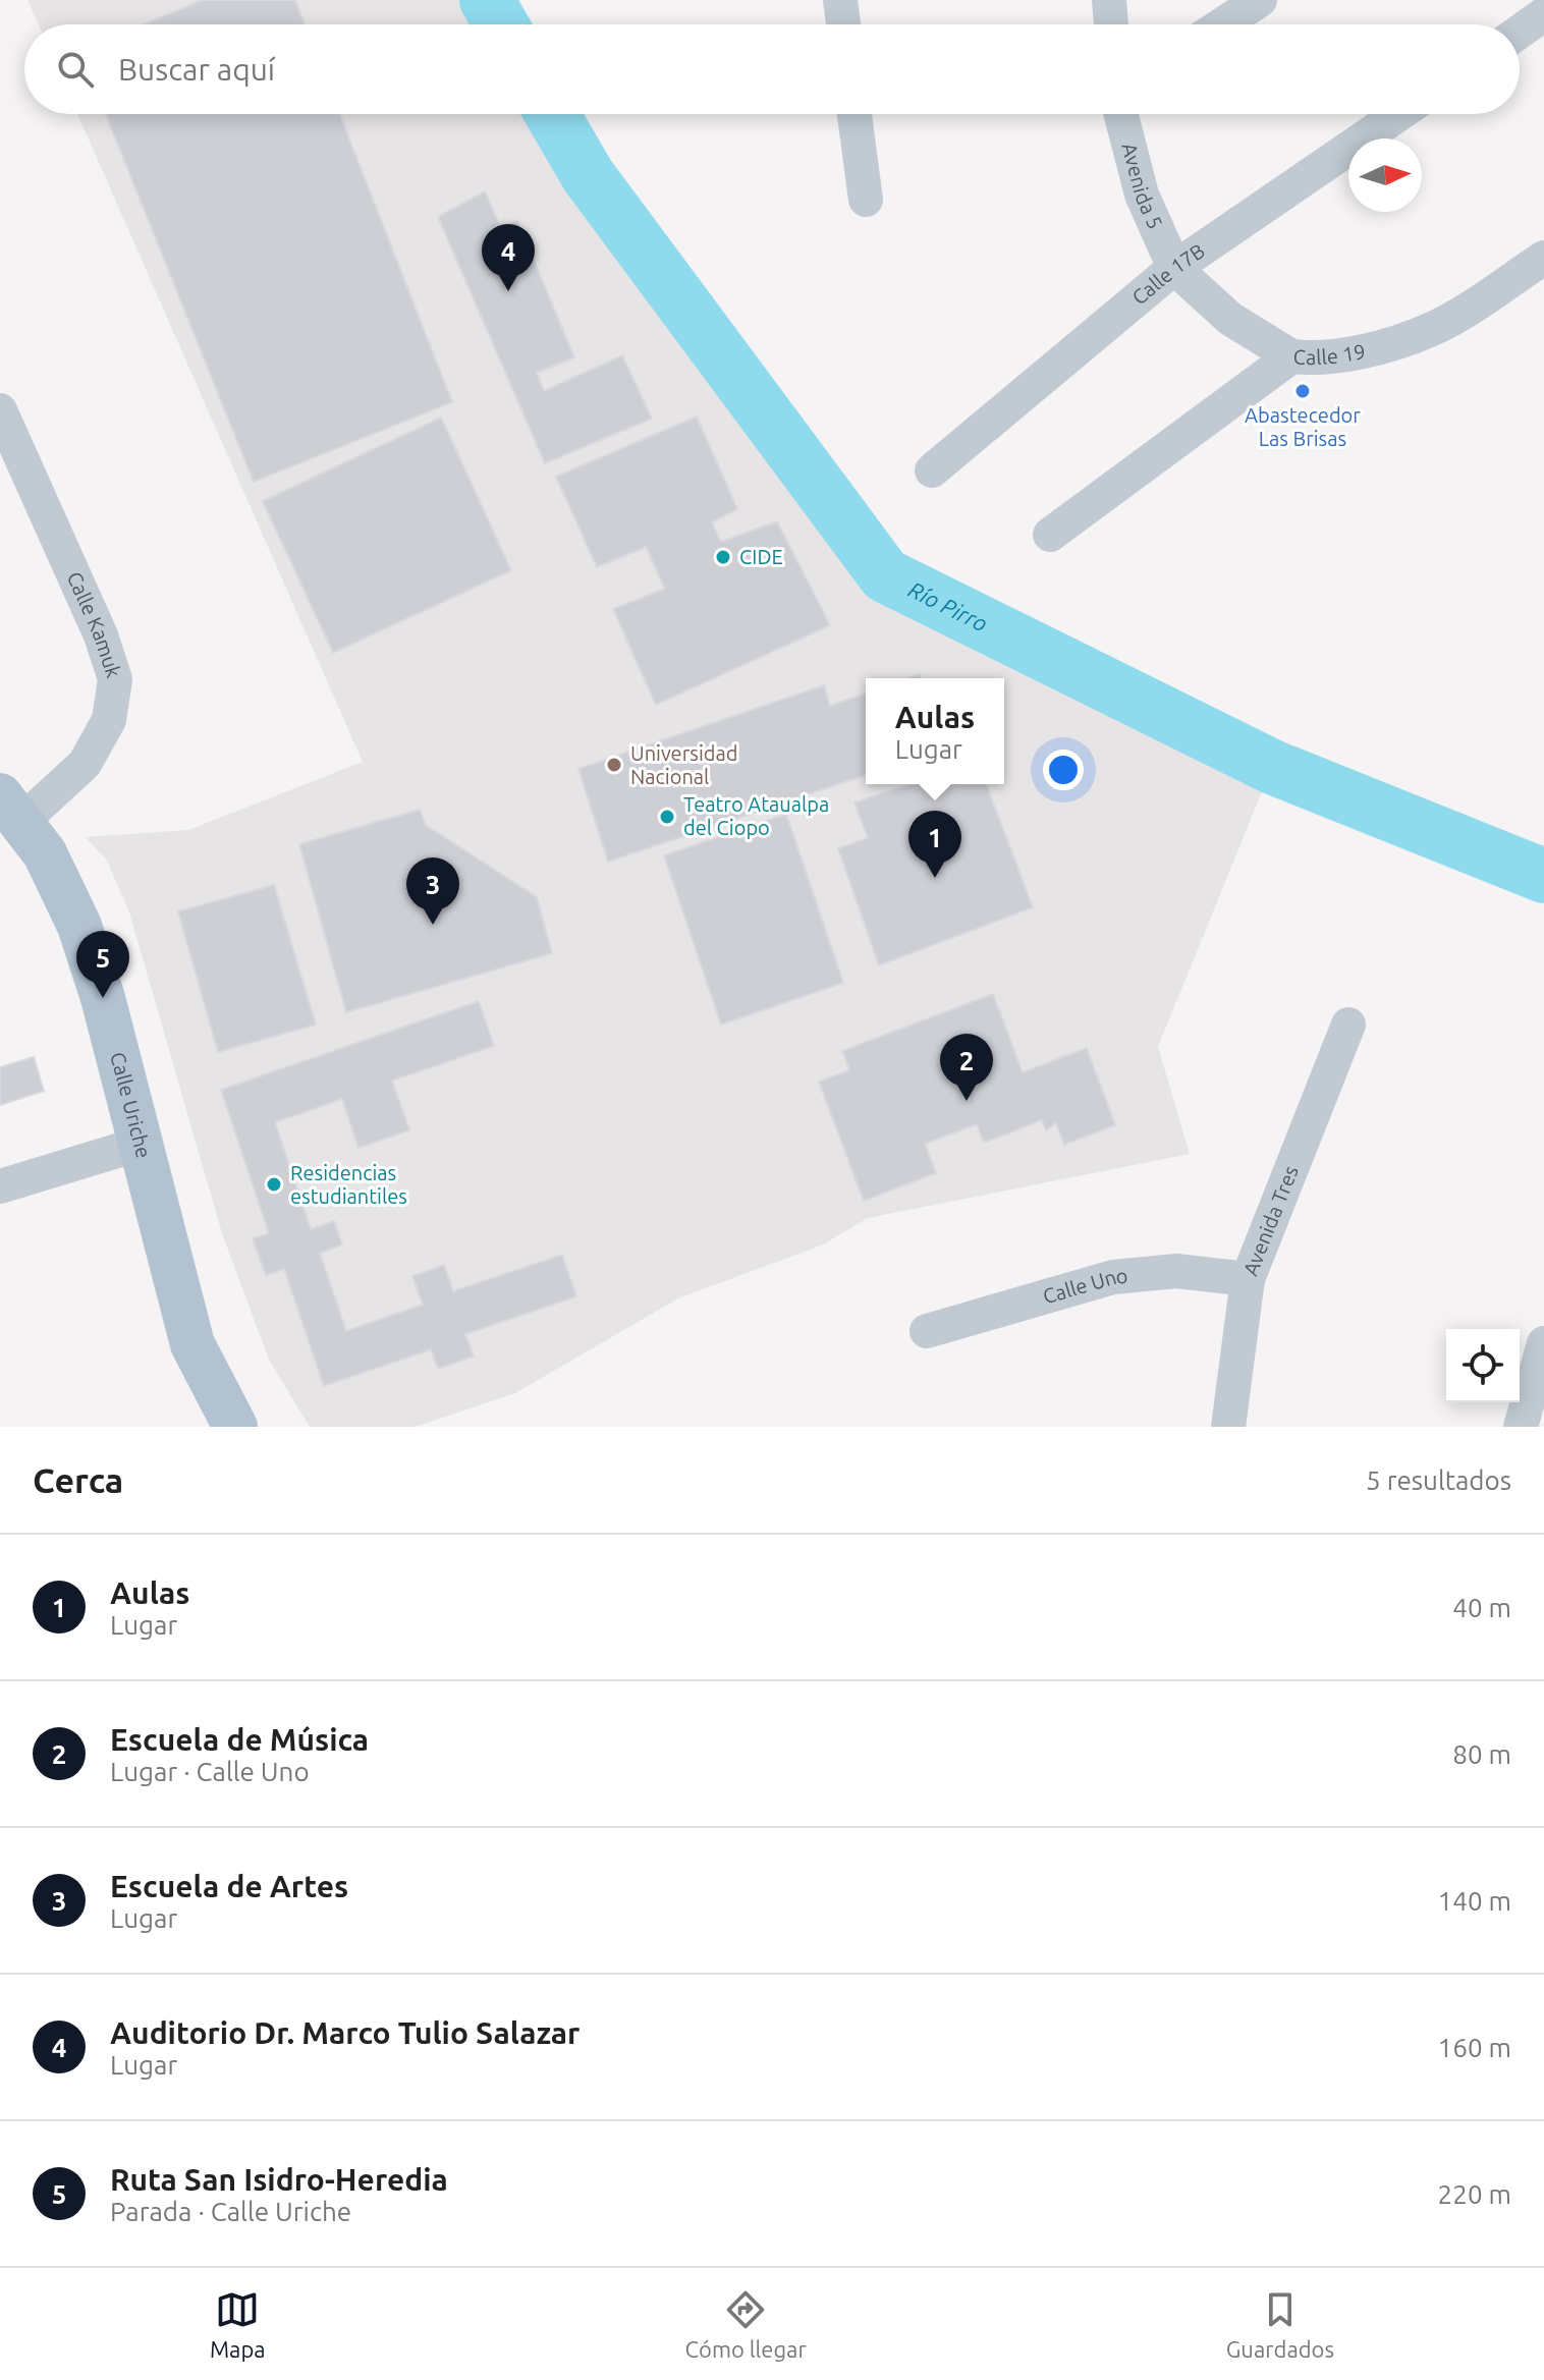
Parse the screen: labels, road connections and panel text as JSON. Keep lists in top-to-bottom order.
{
  "streets": {
    "main road": ["Calle Uriche"],
    "street": [
      "Avenida 5",
      "Calle 17B",
      "Calle 19",
      "Calle Kamuk",
      "Avenida Tres",
      "Calle Uno"
    ]
  },
  "crossings": [
    ["Avenida 5", "Calle 17B"],
    ["Avenida 5", "Calle 19"],
    ["Calle Kamuk", "Calle Uriche"],
    ["Avenida Tres", "Calle Uno"]
  ],
  "water": ["Río Pirro"],
  "places": [
    "Abastecedor Las Brisas",
    "CIDE",
    "Universidad Nacional",
    "Teatro Ataualpa del Ciopo",
    "Residencias estudiantiles"
  ],
  "north": "right",
  "page": {
    "search": "Buscar aquí",
    "pins": [
      "4",
      "1",
      "3",
      "5",
      "2"
    ],
    "popup": ["Aulas", "Lugar"],
    "heading": ["Cerca", "5 resultados"],
    "list": [
      {
        "mark": "1",
        "name": "Aulas",
        "note": "Lugar",
        "value": "40 m"
      },
      {
        "mark": "2",
        "name": "Escuela de Música",
        "note": "Lugar · Calle Uno",
        "value": "80 m"
      },
      {
        "mark": "3",
        "name": "Escuela de Artes",
        "note": "Lugar",
        "value": "140 m"
      },
      {
        "mark": "4",
        "name": "Auditorio Dr. Marco Tulio Salazar",
        "note": "Lugar",
        "value": "160 m"
      },
      {
        "mark": "5",
        "name": "Ruta San Isidro-Heredia",
        "note": "Parada · Calle Uriche",
        "value": "220 m"
      }
    ],
    "nav": ["Mapa", "Cómo llegar", "Guardados"]
  }
}
